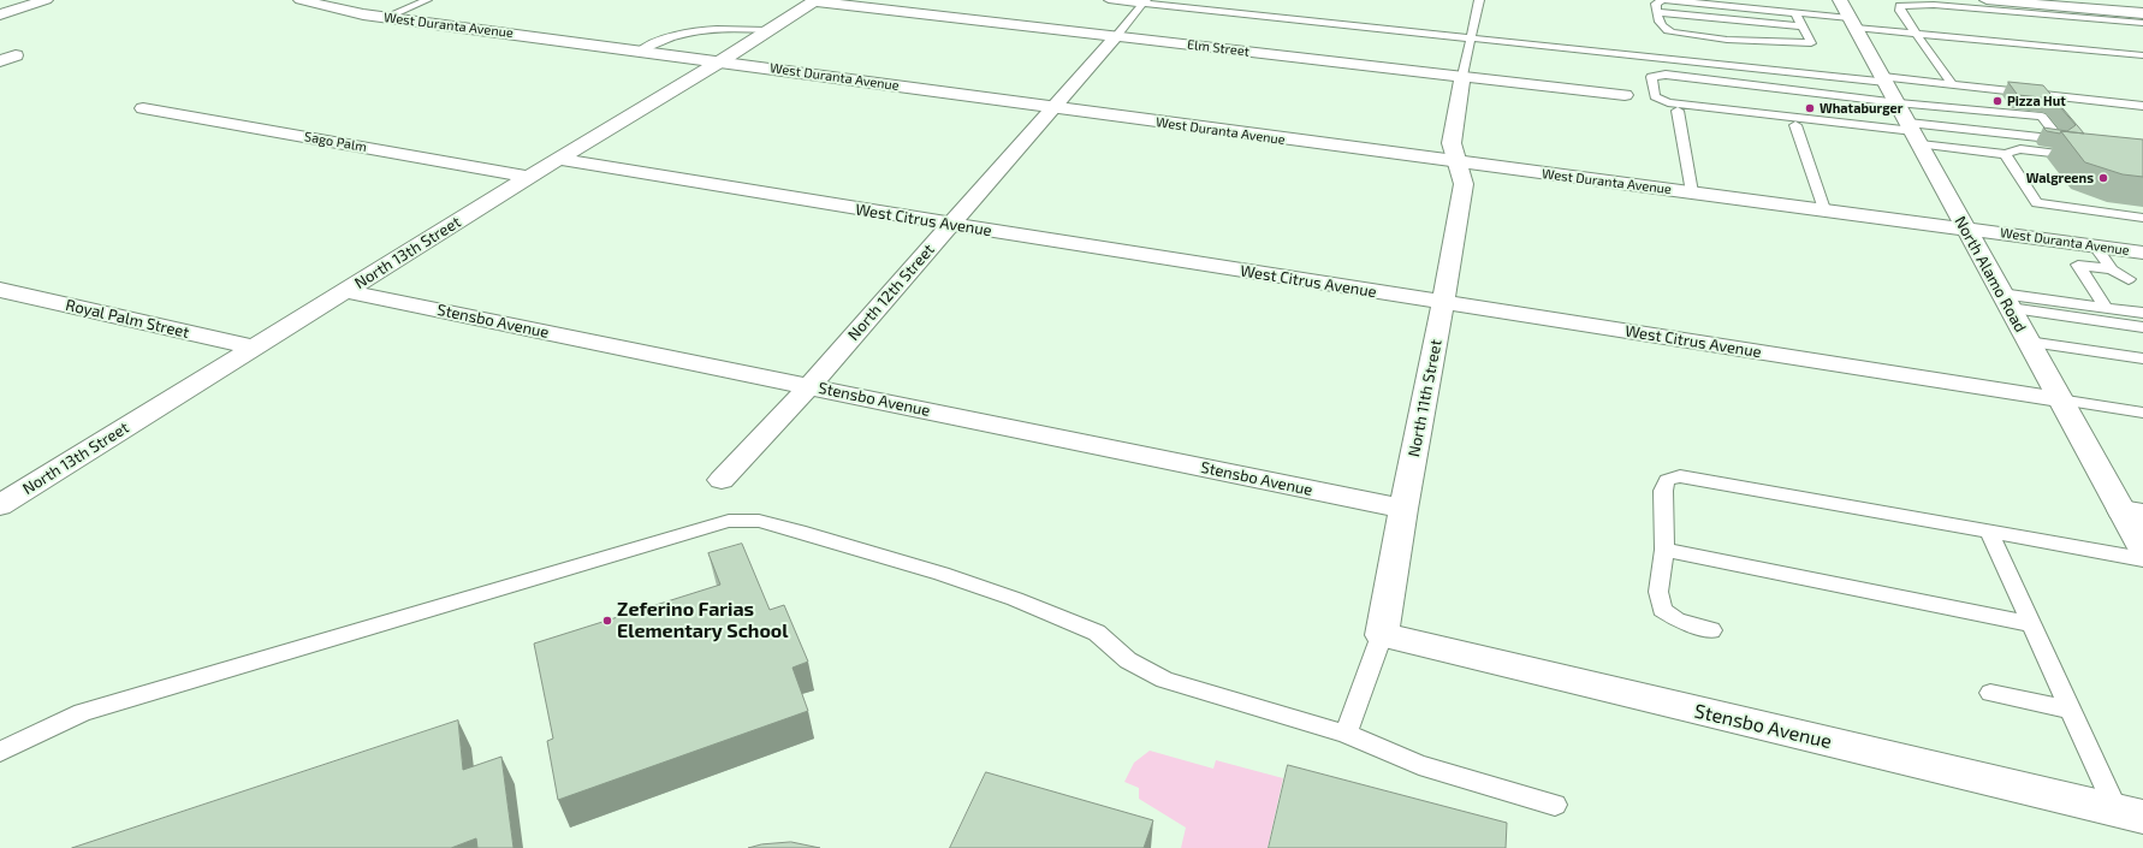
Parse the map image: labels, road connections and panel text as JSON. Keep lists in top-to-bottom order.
{
  "streets": {
    "street": [
      "West Duranta Avenue",
      "Elm Street",
      "Sago Palm",
      "West Citrus Avenue",
      "North 13th Street",
      "North Alamo Road",
      "North 12th Street",
      "Royal Palm Street",
      "Stensbo Avenue",
      "North 11th Street"
    ]
  },
  "crossings": [
    ["West Duranta Avenue", "North 13th Street"],
    ["West Duranta Avenue", "North Alamo Road"],
    ["West Duranta Avenue", "North 12th Street"],
    ["West Duranta Avenue", "North 11th Street"],
    ["Elm Street", "North 13th Street"],
    ["Elm Street", "North 12th Street"],
    ["Elm Street", "North 11th Street"],
    ["Sago Palm", "North 13th Street"],
    ["West Citrus Avenue", "North 13th Street"],
    ["West Citrus Avenue", "North Alamo Road"],
    ["West Citrus Avenue", "North 12th Street"],
    ["West Citrus Avenue", "North 11th Street"],
    ["North 13th Street", "Royal Palm Street"],
    ["North 13th Street", "Stensbo Avenue"],
    ["North 12th Street", "Stensbo Avenue"],
    ["Stensbo Avenue", "North 11th Street"]
  ],
  "places": [
    "Pizza Hut",
    "Whataburger",
    "Walgreens",
    "Zeferino Farias Elementary School"
  ]
}
